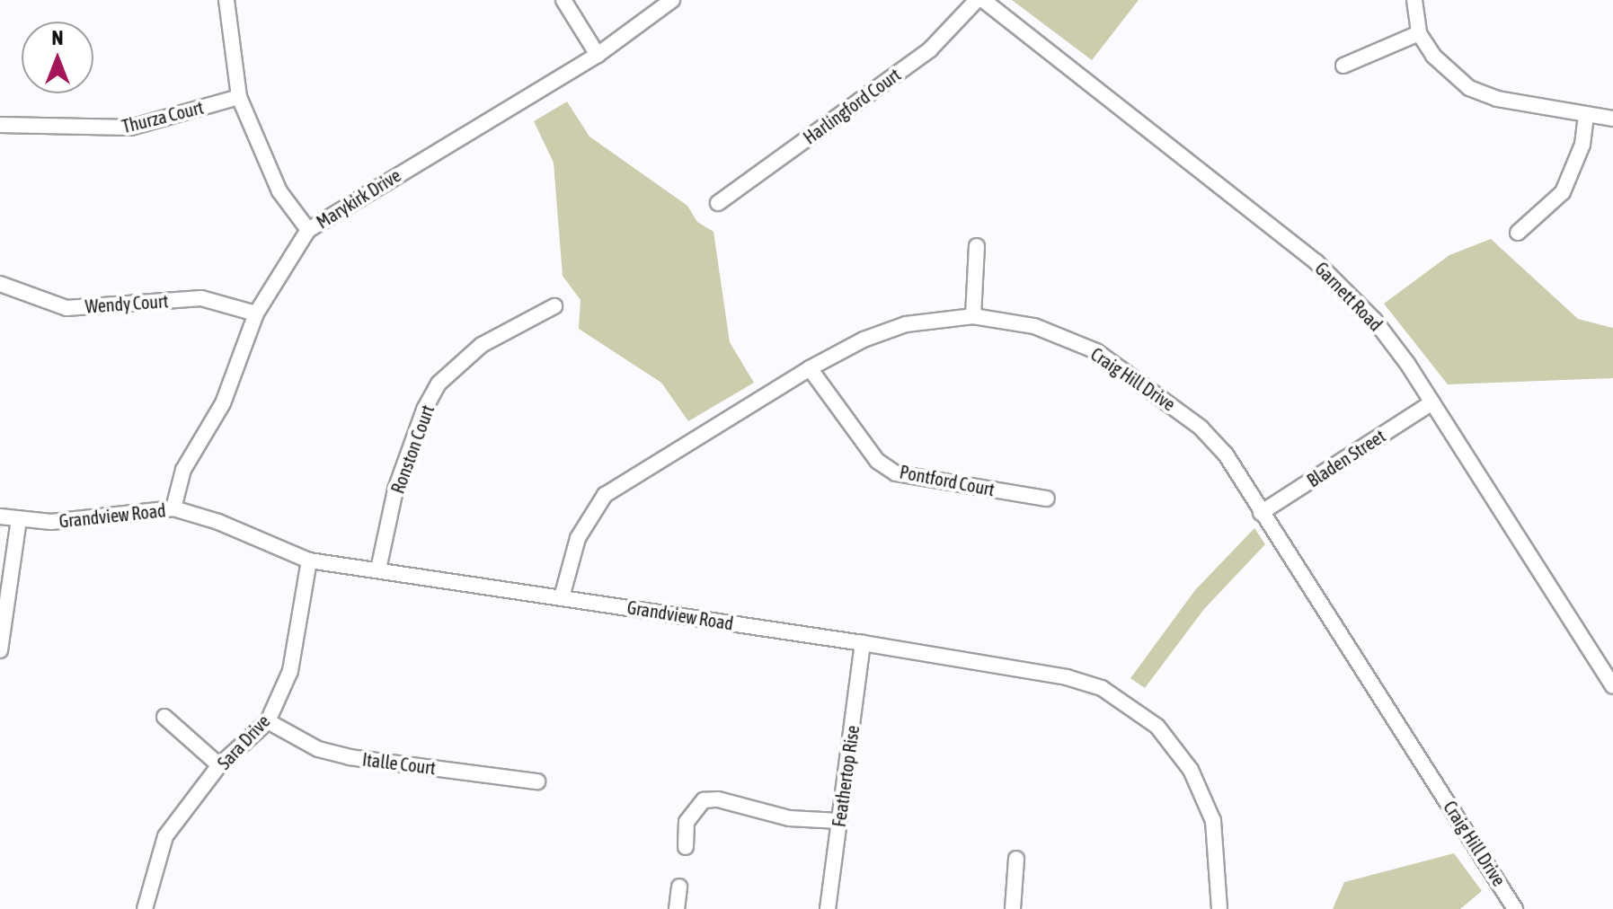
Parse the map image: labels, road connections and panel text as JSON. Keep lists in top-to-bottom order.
{
  "streets": {
    "street": [
      "Harlingford Court",
      "Thurza Court",
      "Marykirk Drive",
      "Garnett Road",
      "Wendy Court",
      "Craig Hill Drive",
      "Ronston Court",
      "Bladen Street",
      "Pontford Court",
      "Grandview Road",
      "Sara Drive",
      "Italle Court",
      "Feathertop Rise"
    ]
  },
  "crossings": [
    ["Marykirk Drive", "Wendy Court"],
    ["Marykirk Drive", "Grandview Road"],
    ["Garnett Road", "Bladen Street"],
    ["Craig Hill Drive", "Bladen Street"],
    ["Craig Hill Drive", "Pontford Court"],
    ["Craig Hill Drive", "Grandview Road"],
    ["Ronston Court", "Grandview Road"],
    ["Grandview Road", "Sara Drive"],
    ["Grandview Road", "Feathertop Rise"],
    ["Sara Drive", "Italle Court"]
  ],
  "north": "top"
}
